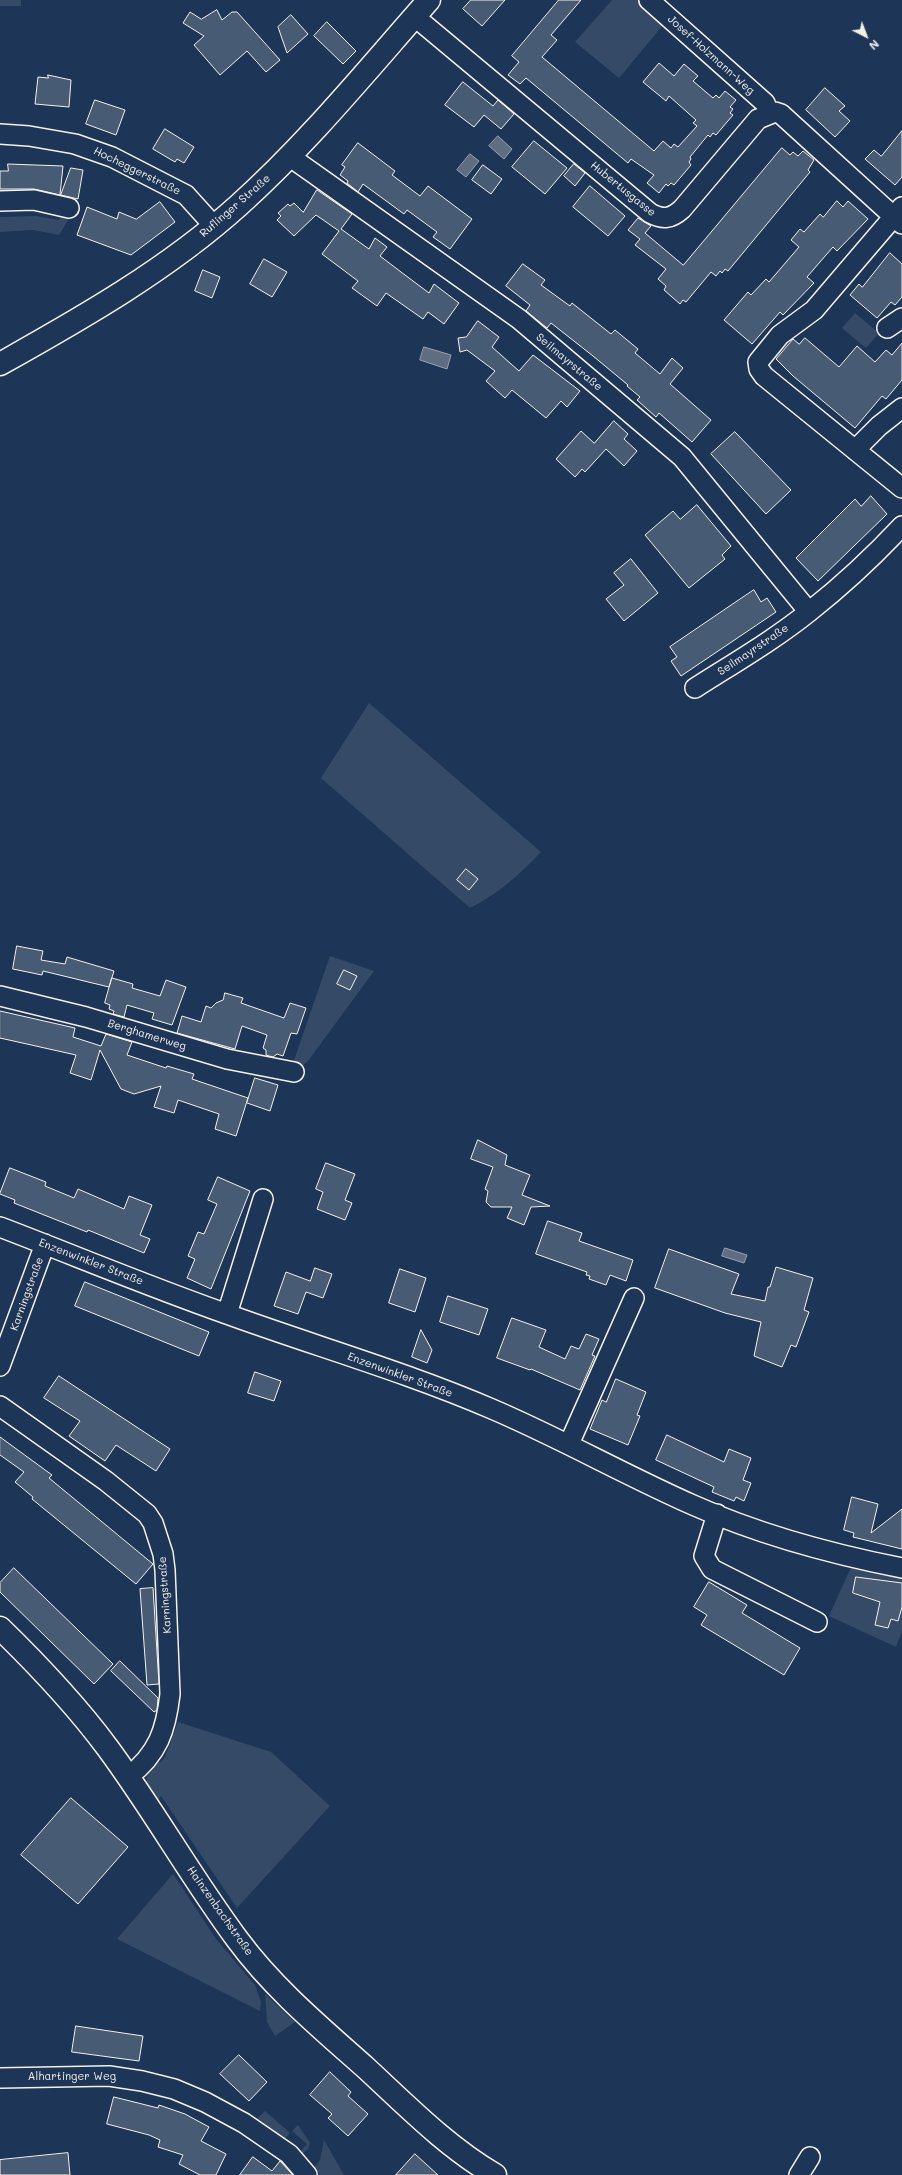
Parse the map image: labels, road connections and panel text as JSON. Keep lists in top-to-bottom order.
{
  "streets": {
    "street": [
      "Josef-Holzmann-Weg",
      "Hocheggerstraße",
      "Hubertusgasse",
      "Ruflinger Straße",
      "Seilmayrstraße",
      "Berghamerweg",
      "Enzenwinkler Straße",
      "Karningstraße",
      "Hainzenbachstraße",
      "Alhartinger Weg"
    ]
  },
  "crossings": [
    ["Josef-Holzmann-Weg", "Hubertusgasse"],
    ["Hocheggerstraße", "Ruflinger Straße"],
    ["Hubertusgasse", "Ruflinger Straße"],
    ["Ruflinger Straße", "Seilmayrstraße"],
    ["Enzenwinkler Straße", "Karningstraße"],
    ["Karningstraße", "Hainzenbachstraße"]
  ],
  "north": "bottom right"
}
